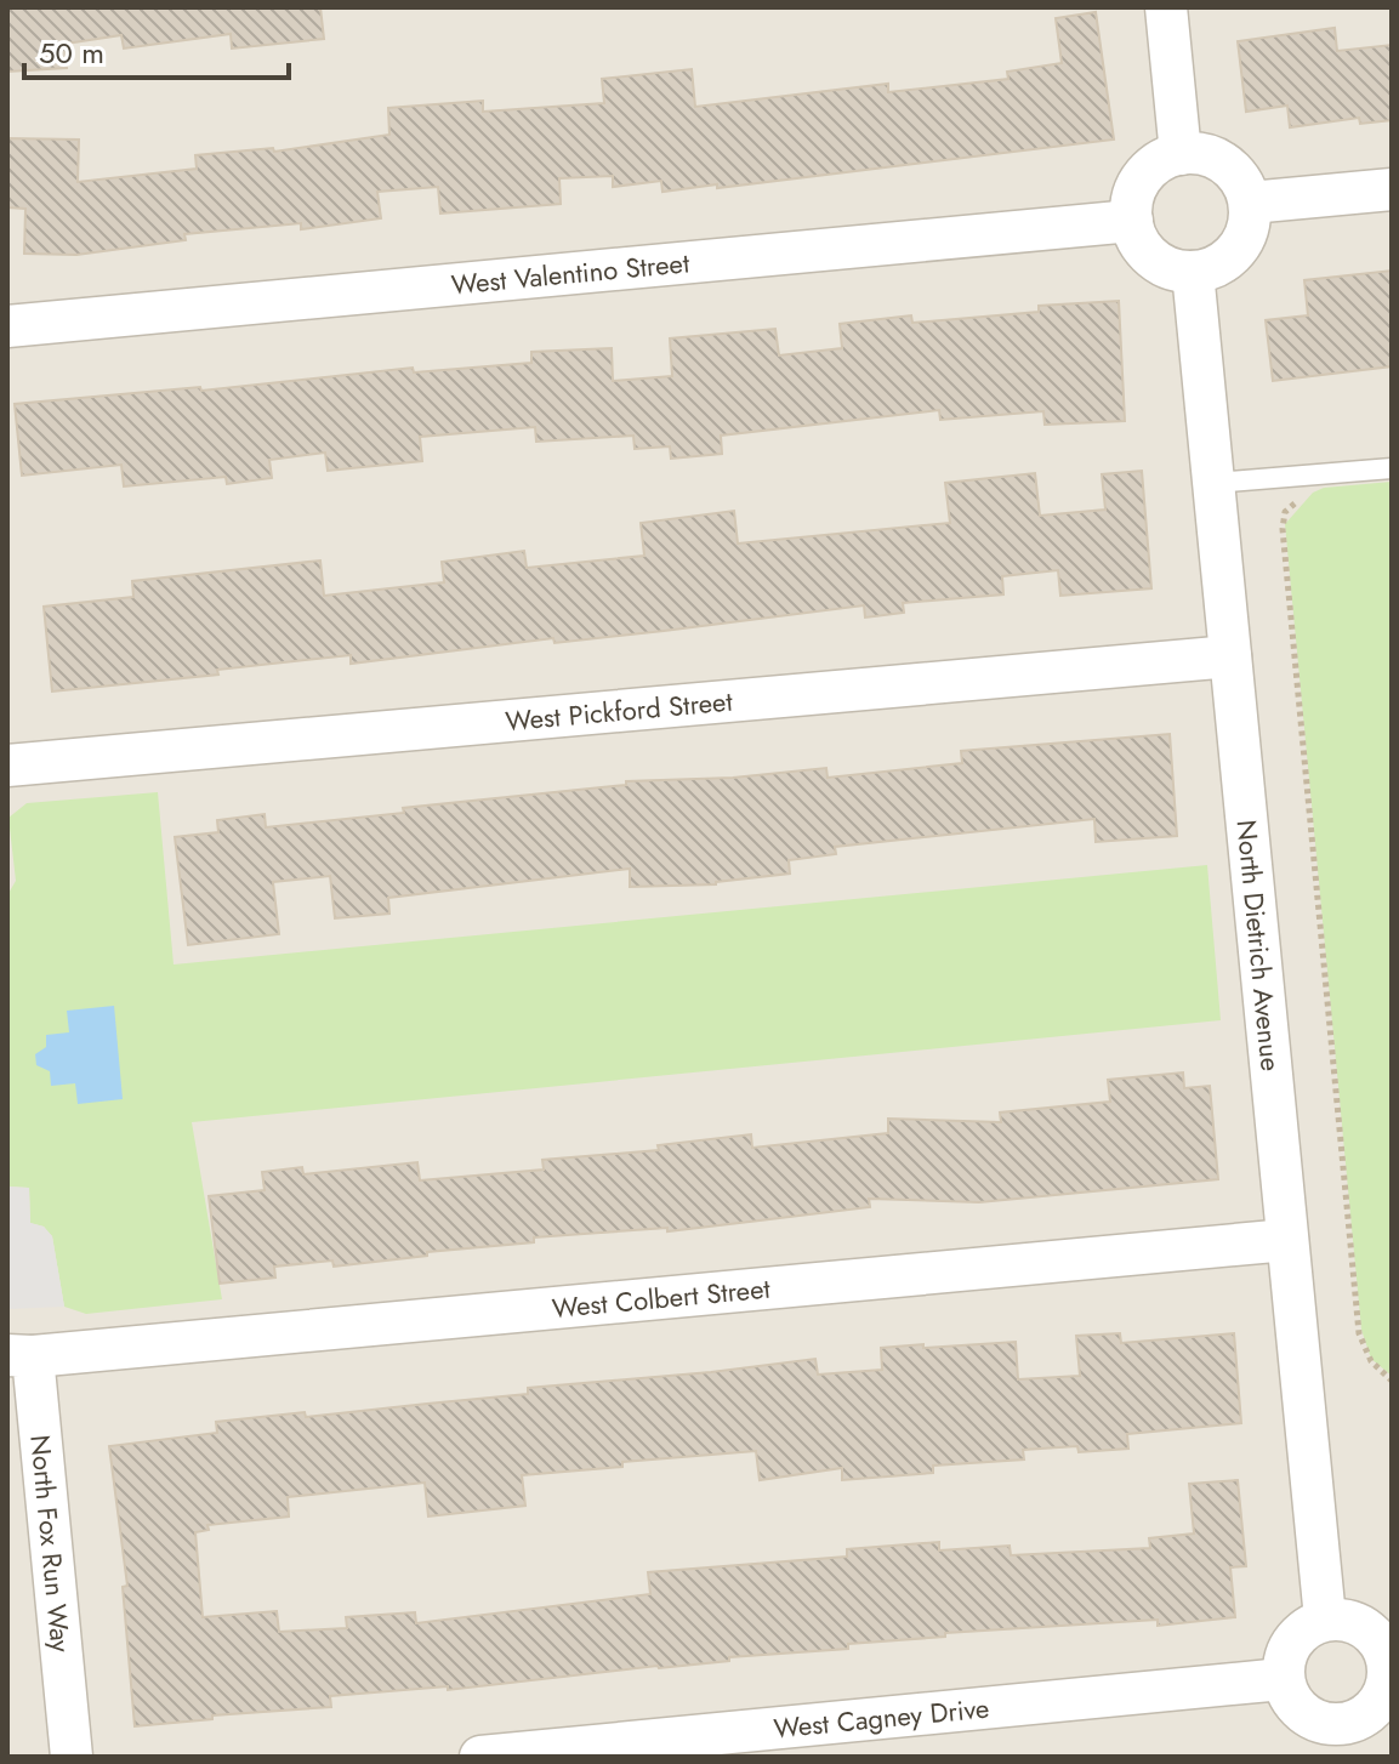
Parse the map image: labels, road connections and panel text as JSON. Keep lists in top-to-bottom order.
{
  "streets": {
    "street": [
      "West Valentino Street",
      "West Pickford Street",
      "North Dietrich Avenue",
      "West Colbert Street",
      "North Fox Run Way",
      "West Cagney Drive"
    ]
  },
  "crossings": [
    ["West Valentino Street", "North Dietrich Avenue"],
    ["West Pickford Street", "North Dietrich Avenue"],
    ["North Dietrich Avenue", "West Colbert Street"],
    ["North Dietrich Avenue", "West Cagney Drive"],
    ["West Colbert Street", "North Fox Run Way"]
  ],
  "scale_bar": "50 m"
}
